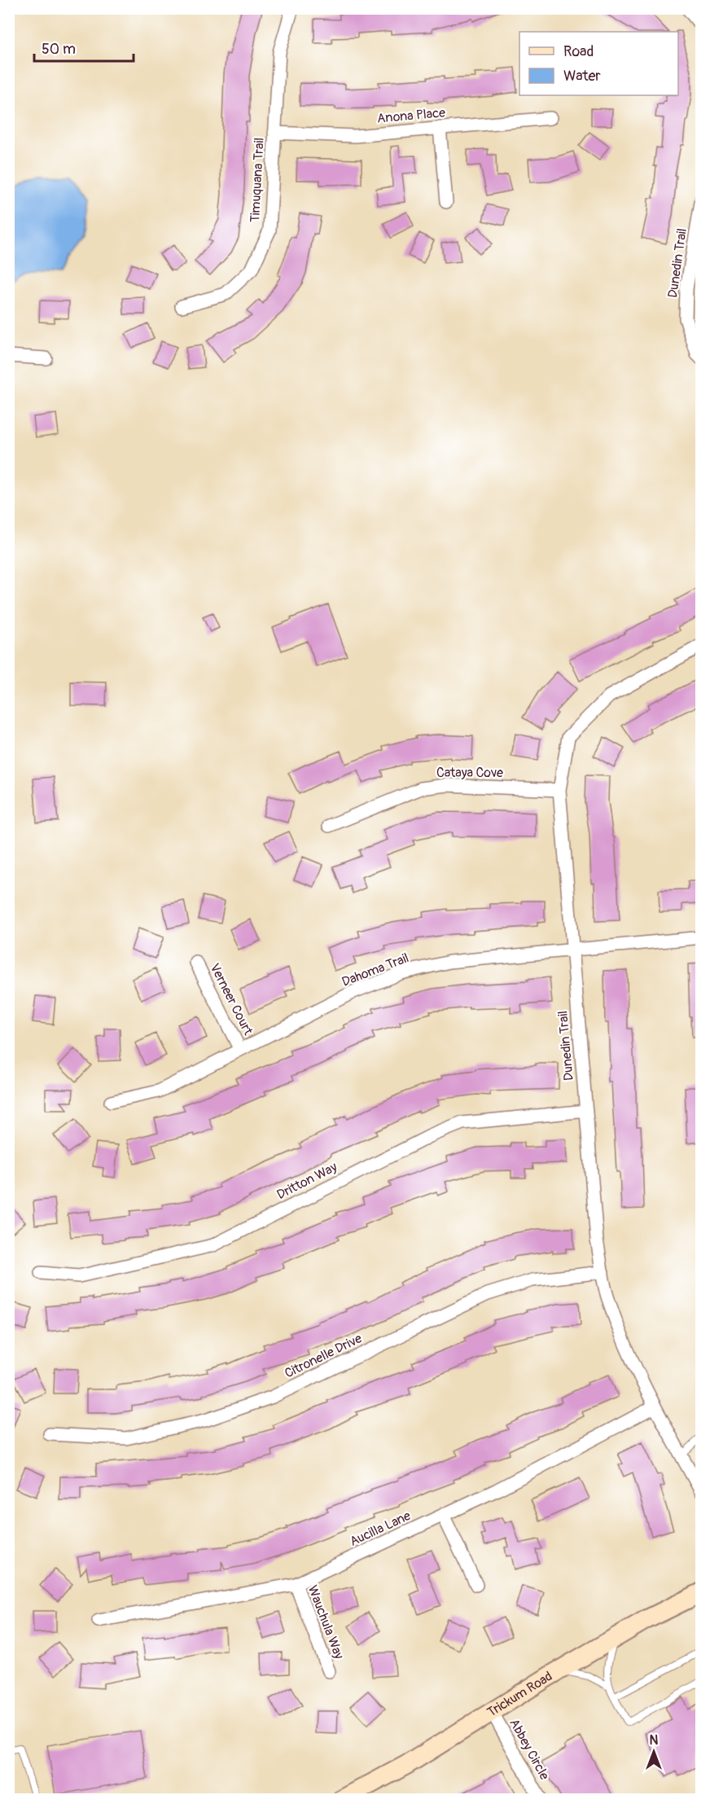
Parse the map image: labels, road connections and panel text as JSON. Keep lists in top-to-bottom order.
{
  "streets": {
    "street": [
      "Anona Place",
      "Timuquana Trail",
      "Dunedin Trail",
      "Cataya Cove",
      "Dahoma Trail",
      "Verneer Court",
      "Dritton Way",
      "Citronelle Drive",
      "Aucilla Lane",
      "Wauchula Way",
      "Trickum Road",
      "Abbey Circle"
    ]
  },
  "crossings": [
    ["Anona Place", "Timuquana Trail"],
    ["Dunedin Trail", "Cataya Cove"],
    ["Dunedin Trail", "Dahoma Trail"],
    ["Dunedin Trail", "Dritton Way"],
    ["Dunedin Trail", "Citronelle Drive"],
    ["Dunedin Trail", "Aucilla Lane"],
    ["Dahoma Trail", "Verneer Court"],
    ["Aucilla Lane", "Wauchula Way"],
    ["Trickum Road", "Abbey Circle"]
  ],
  "legend": ["Road", "Water"],
  "scale_bar": "50 m",
  "north": "top"
}
